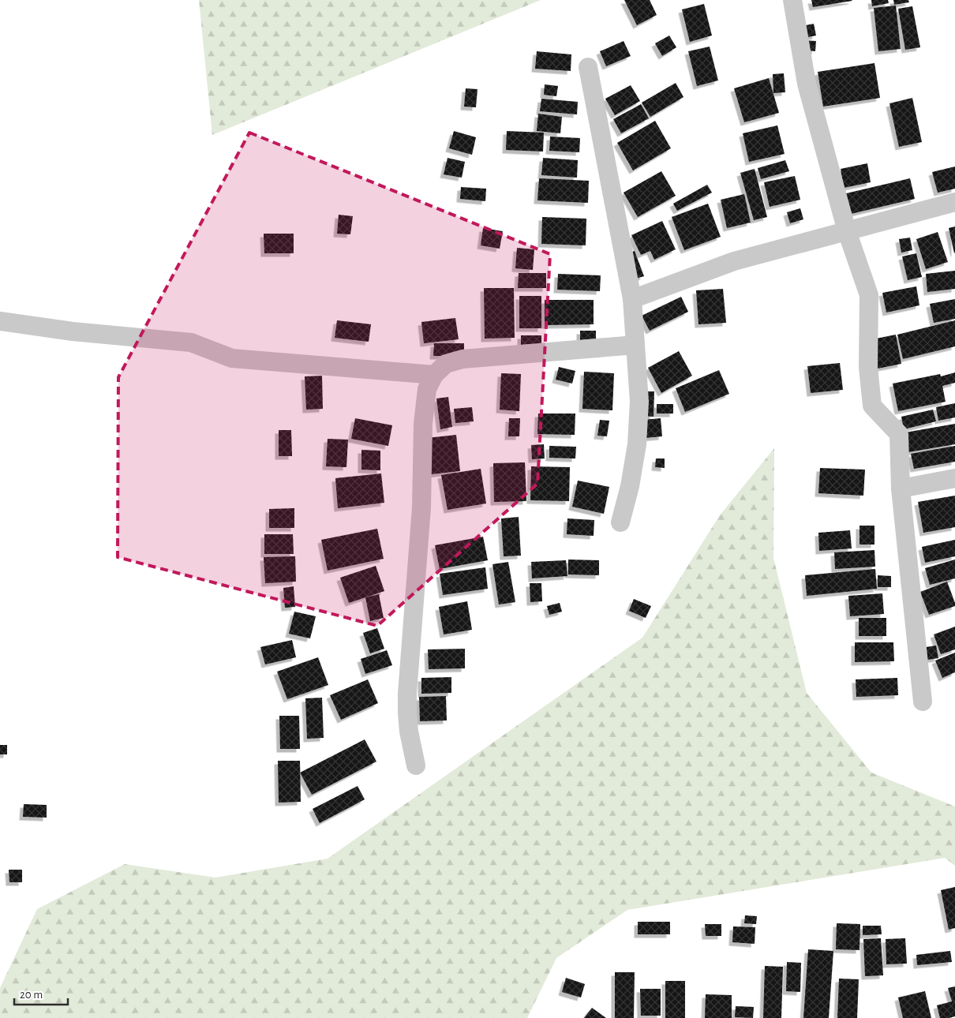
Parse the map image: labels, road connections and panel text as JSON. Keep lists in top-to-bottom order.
{
  "scale_bar": "20 m"
}
